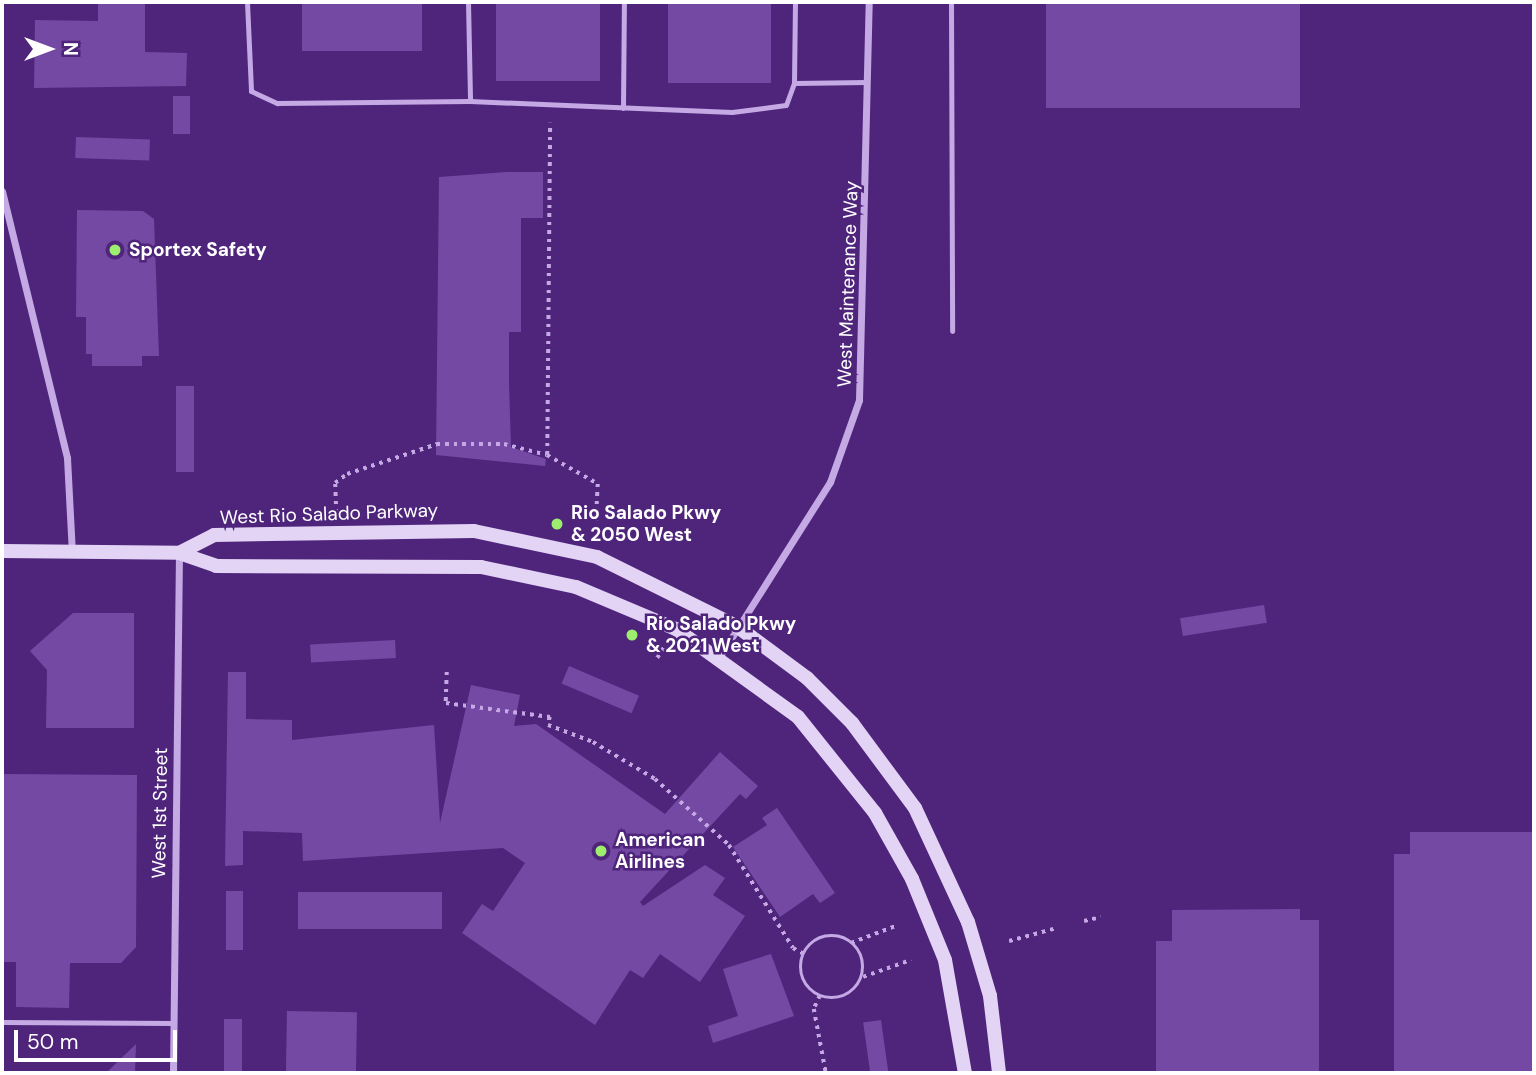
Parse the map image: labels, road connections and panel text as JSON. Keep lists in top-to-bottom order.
{
  "streets": {
    "main road": ["West Rio Salado Parkway"],
    "street": ["West Maintenance Way", "West 1st Street"]
  },
  "crossings": [
    ["West Maintenance Way", "West Rio Salado Parkway"],
    ["West Rio Salado Parkway", "West 1st Street"]
  ],
  "places": [
    "Sportex Safety",
    "Rio Salado Pkwy & 2050 West",
    "Rio Salado Pkwy & 2021 West",
    "American Airlines"
  ],
  "scale_bar": "50 m",
  "north": "right"
}
